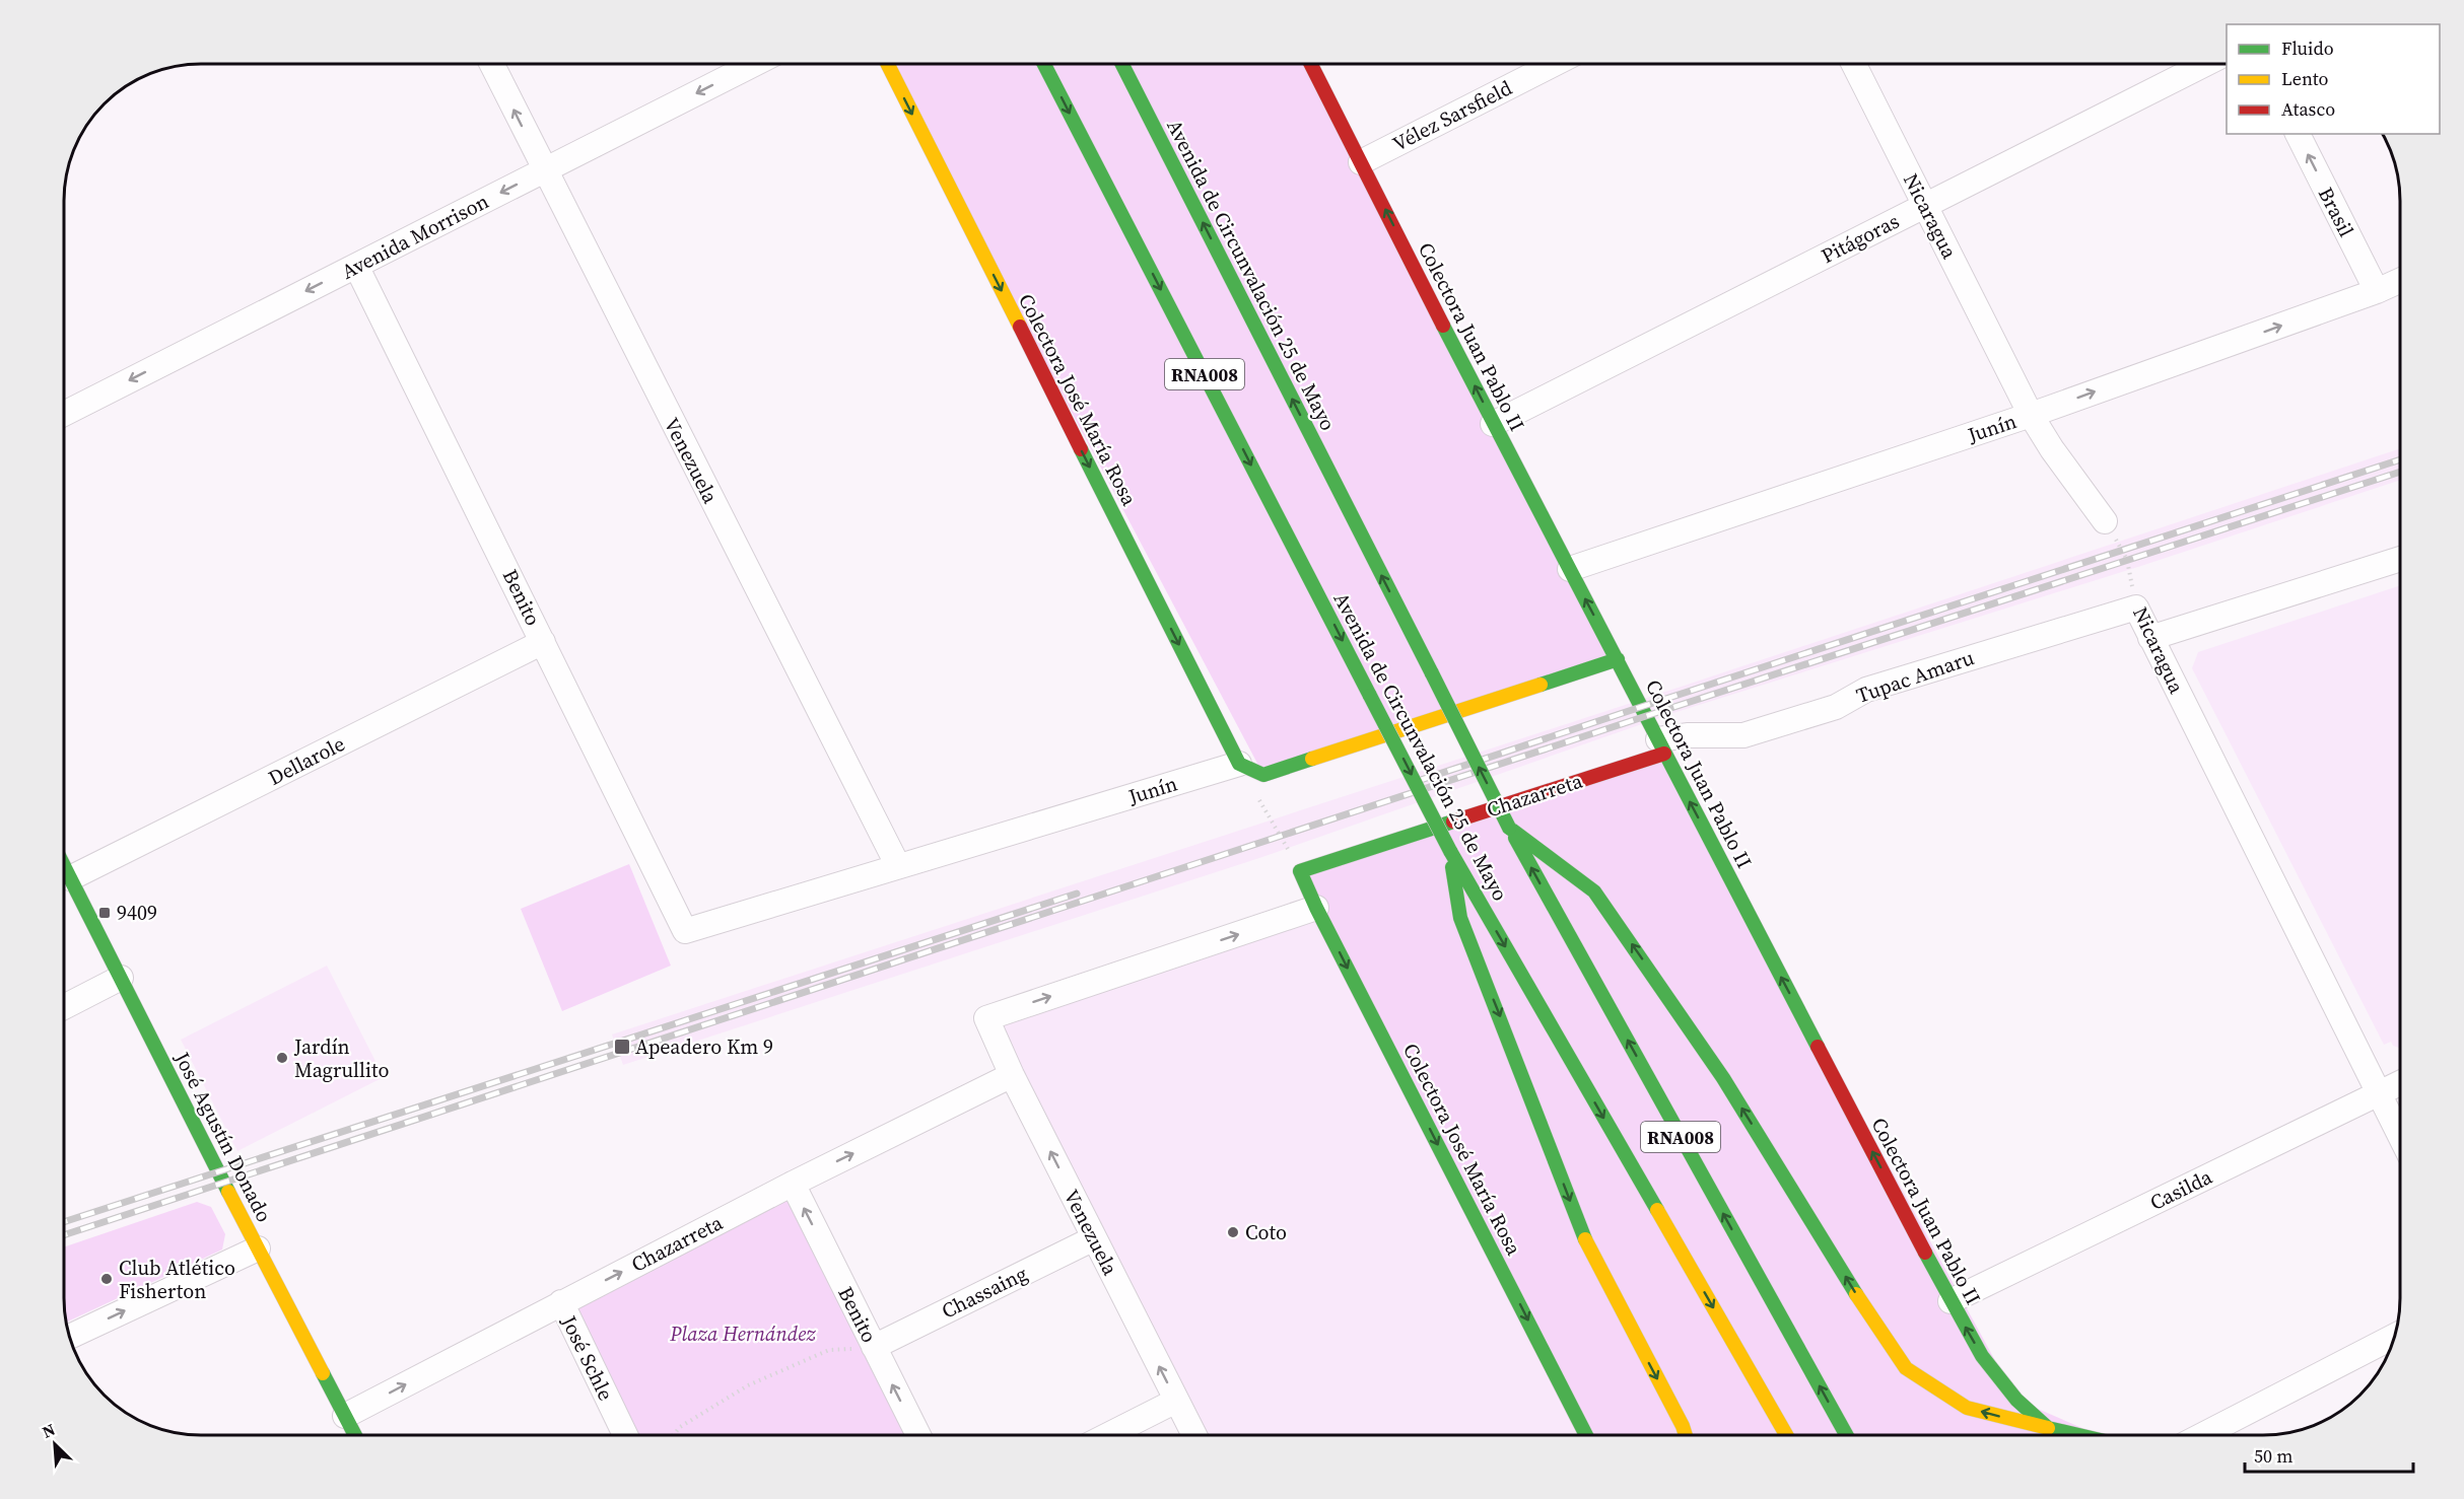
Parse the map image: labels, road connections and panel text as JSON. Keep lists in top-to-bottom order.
{
  "streets": {
    "main road": [
      "Avenida de Circunvalación 25 de Mayo",
      "Colectora Juan Pablo II",
      "RNA008",
      "Colectora José María Rosa",
      "Chazarreta",
      "José Agustín Donado"
    ],
    "street": [
      "Vélez Sarsfield",
      "Brasil",
      "Nicaragua",
      "Avenida Morrison",
      "Pitágoras",
      "Junín",
      "Venezuela",
      "Benito",
      "Tupac Amaru",
      "Dellarole",
      "Casilda",
      "Chassaing",
      "José Schle"
    ]
  },
  "crossings": [
    ["Vélez Sarsfield", "Colectora Juan Pablo II"],
    ["Brasil", "Junín"],
    ["Nicaragua", "Pitágoras"],
    ["Nicaragua", "Junín"],
    ["Nicaragua", "Tupac Amaru"],
    ["Nicaragua", "Casilda"],
    ["Avenida Morrison", "Venezuela"],
    ["Avenida Morrison", "Benito"],
    ["Pitágoras", "Colectora Juan Pablo II"],
    ["Colectora Juan Pablo II", "Junín"],
    ["Colectora Juan Pablo II", "Tupac Amaru"],
    ["Colectora Juan Pablo II", "Chazarreta"],
    ["Colectora Juan Pablo II", "Casilda"],
    ["Colectora José María Rosa", "Junín"],
    ["Colectora José María Rosa", "Venezuela"],
    ["Colectora José María Rosa", "Chazarreta"],
    ["Junín", "Venezuela"],
    ["Junín", "Benito"],
    ["Venezuela", "Chazarreta"],
    ["Venezuela", "Chassaing"],
    ["Benito", "Dellarole"],
    ["Benito", "Chazarreta"],
    ["Benito", "Chassaing"],
    ["Tupac Amaru", "Chazarreta"],
    ["Dellarole", "José Agustín Donado"],
    ["Chazarreta", "José Agustín Donado"],
    ["Chazarreta", "José Schle"]
  ],
  "one_way": ["Brasil", "Avenida Morrison", "Chazarreta"],
  "parks": ["Plaza Hernández"],
  "places": {
    "transit": ["9409", "Apeadero Km 9"],
    "other": ["Jardín Magrullito", "Coto", "Club Atlético Fisherton"]
  },
  "legend": ["Fluido", "Lento", "Atasco"],
  "scale_bar": "50 m",
  "north": "top left"
}
